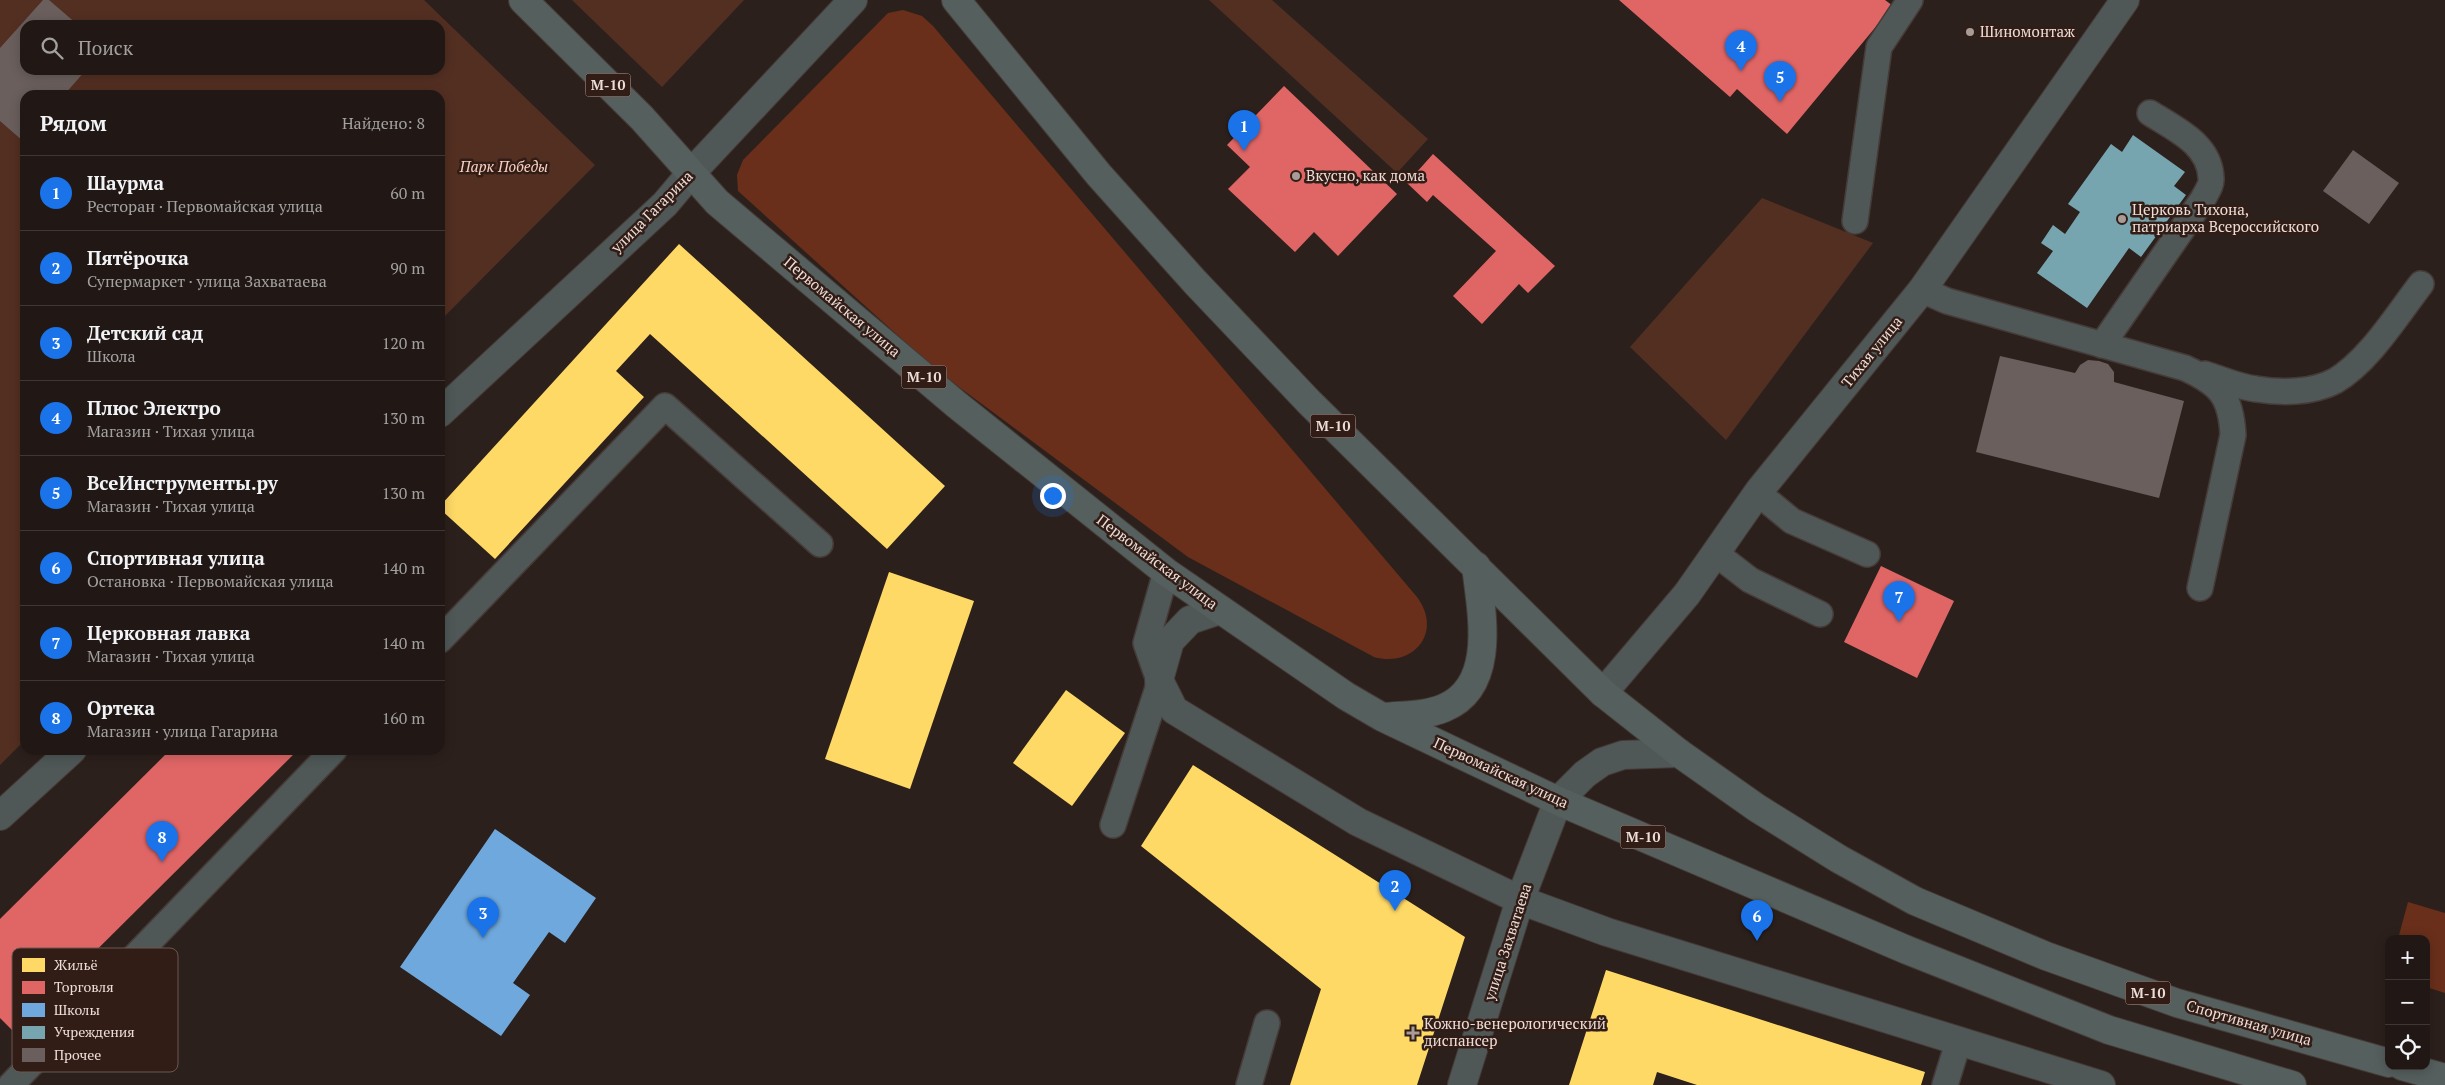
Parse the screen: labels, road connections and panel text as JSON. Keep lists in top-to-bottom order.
{
  "streets": {
    "highway": ["М-10", "Первомайская улица", "Спортивная улица"],
    "street": ["улица Гагарина", "Тихая улица", "улица Захватаева"]
  },
  "crossings": [
    ["М-10", "Тихая улица"],
    ["М-10", "Спортивная улица"],
    ["улица Гагарина", "Первомайская улица"],
    ["Первомайская улица", "улица Захватаева"]
  ],
  "parks": ["Парк Победы"],
  "places": {
    "other": ["Шиномонтаж", "Вкусно, как дома", "Церковь Тихона, патриарха Всероссийского"],
    "health": ["Кожно-венерологический диспансер"]
  },
  "legend": [
    "Жильё",
    "Торговля",
    "Школы",
    "Учреждения",
    "Прочее"
  ],
  "page": {
    "search": "Поиск",
    "pins": [
      "4",
      "5",
      "1",
      "7",
      "8",
      "2",
      "3",
      "6"
    ],
    "heading": ["Рядом", "Найдено: 8"],
    "list": [
      {
        "mark": "1",
        "name": "Шаурма",
        "note": "Ресторан · Первомайская улица",
        "value": "60 m"
      },
      {
        "mark": "2",
        "name": "Пятёрочка",
        "note": "Супермаркет · улица Захватаева",
        "value": "90 m"
      },
      {
        "mark": "3",
        "name": "Детский сад",
        "note": "Школа",
        "value": "120 m"
      },
      {
        "mark": "4",
        "name": "Плюс Электро",
        "note": "Магазин · Тихая улица",
        "value": "130 m"
      },
      {
        "mark": "5",
        "name": "ВсеИнструменты.ру",
        "note": "Магазин · Тихая улица",
        "value": "130 m"
      },
      {
        "mark": "6",
        "name": "Спортивная улица",
        "note": "Остановка · Первомайская улица",
        "value": "140 m"
      },
      {
        "mark": "7",
        "name": "Церковная лавка",
        "note": "Магазин · Тихая улица",
        "value": "140 m"
      },
      {
        "mark": "8",
        "name": "Ортека",
        "note": "Магазин · улица Гагарина",
        "value": "160 m"
      }
    ],
    "map_buttons": ["+", "−"]
  }
}
